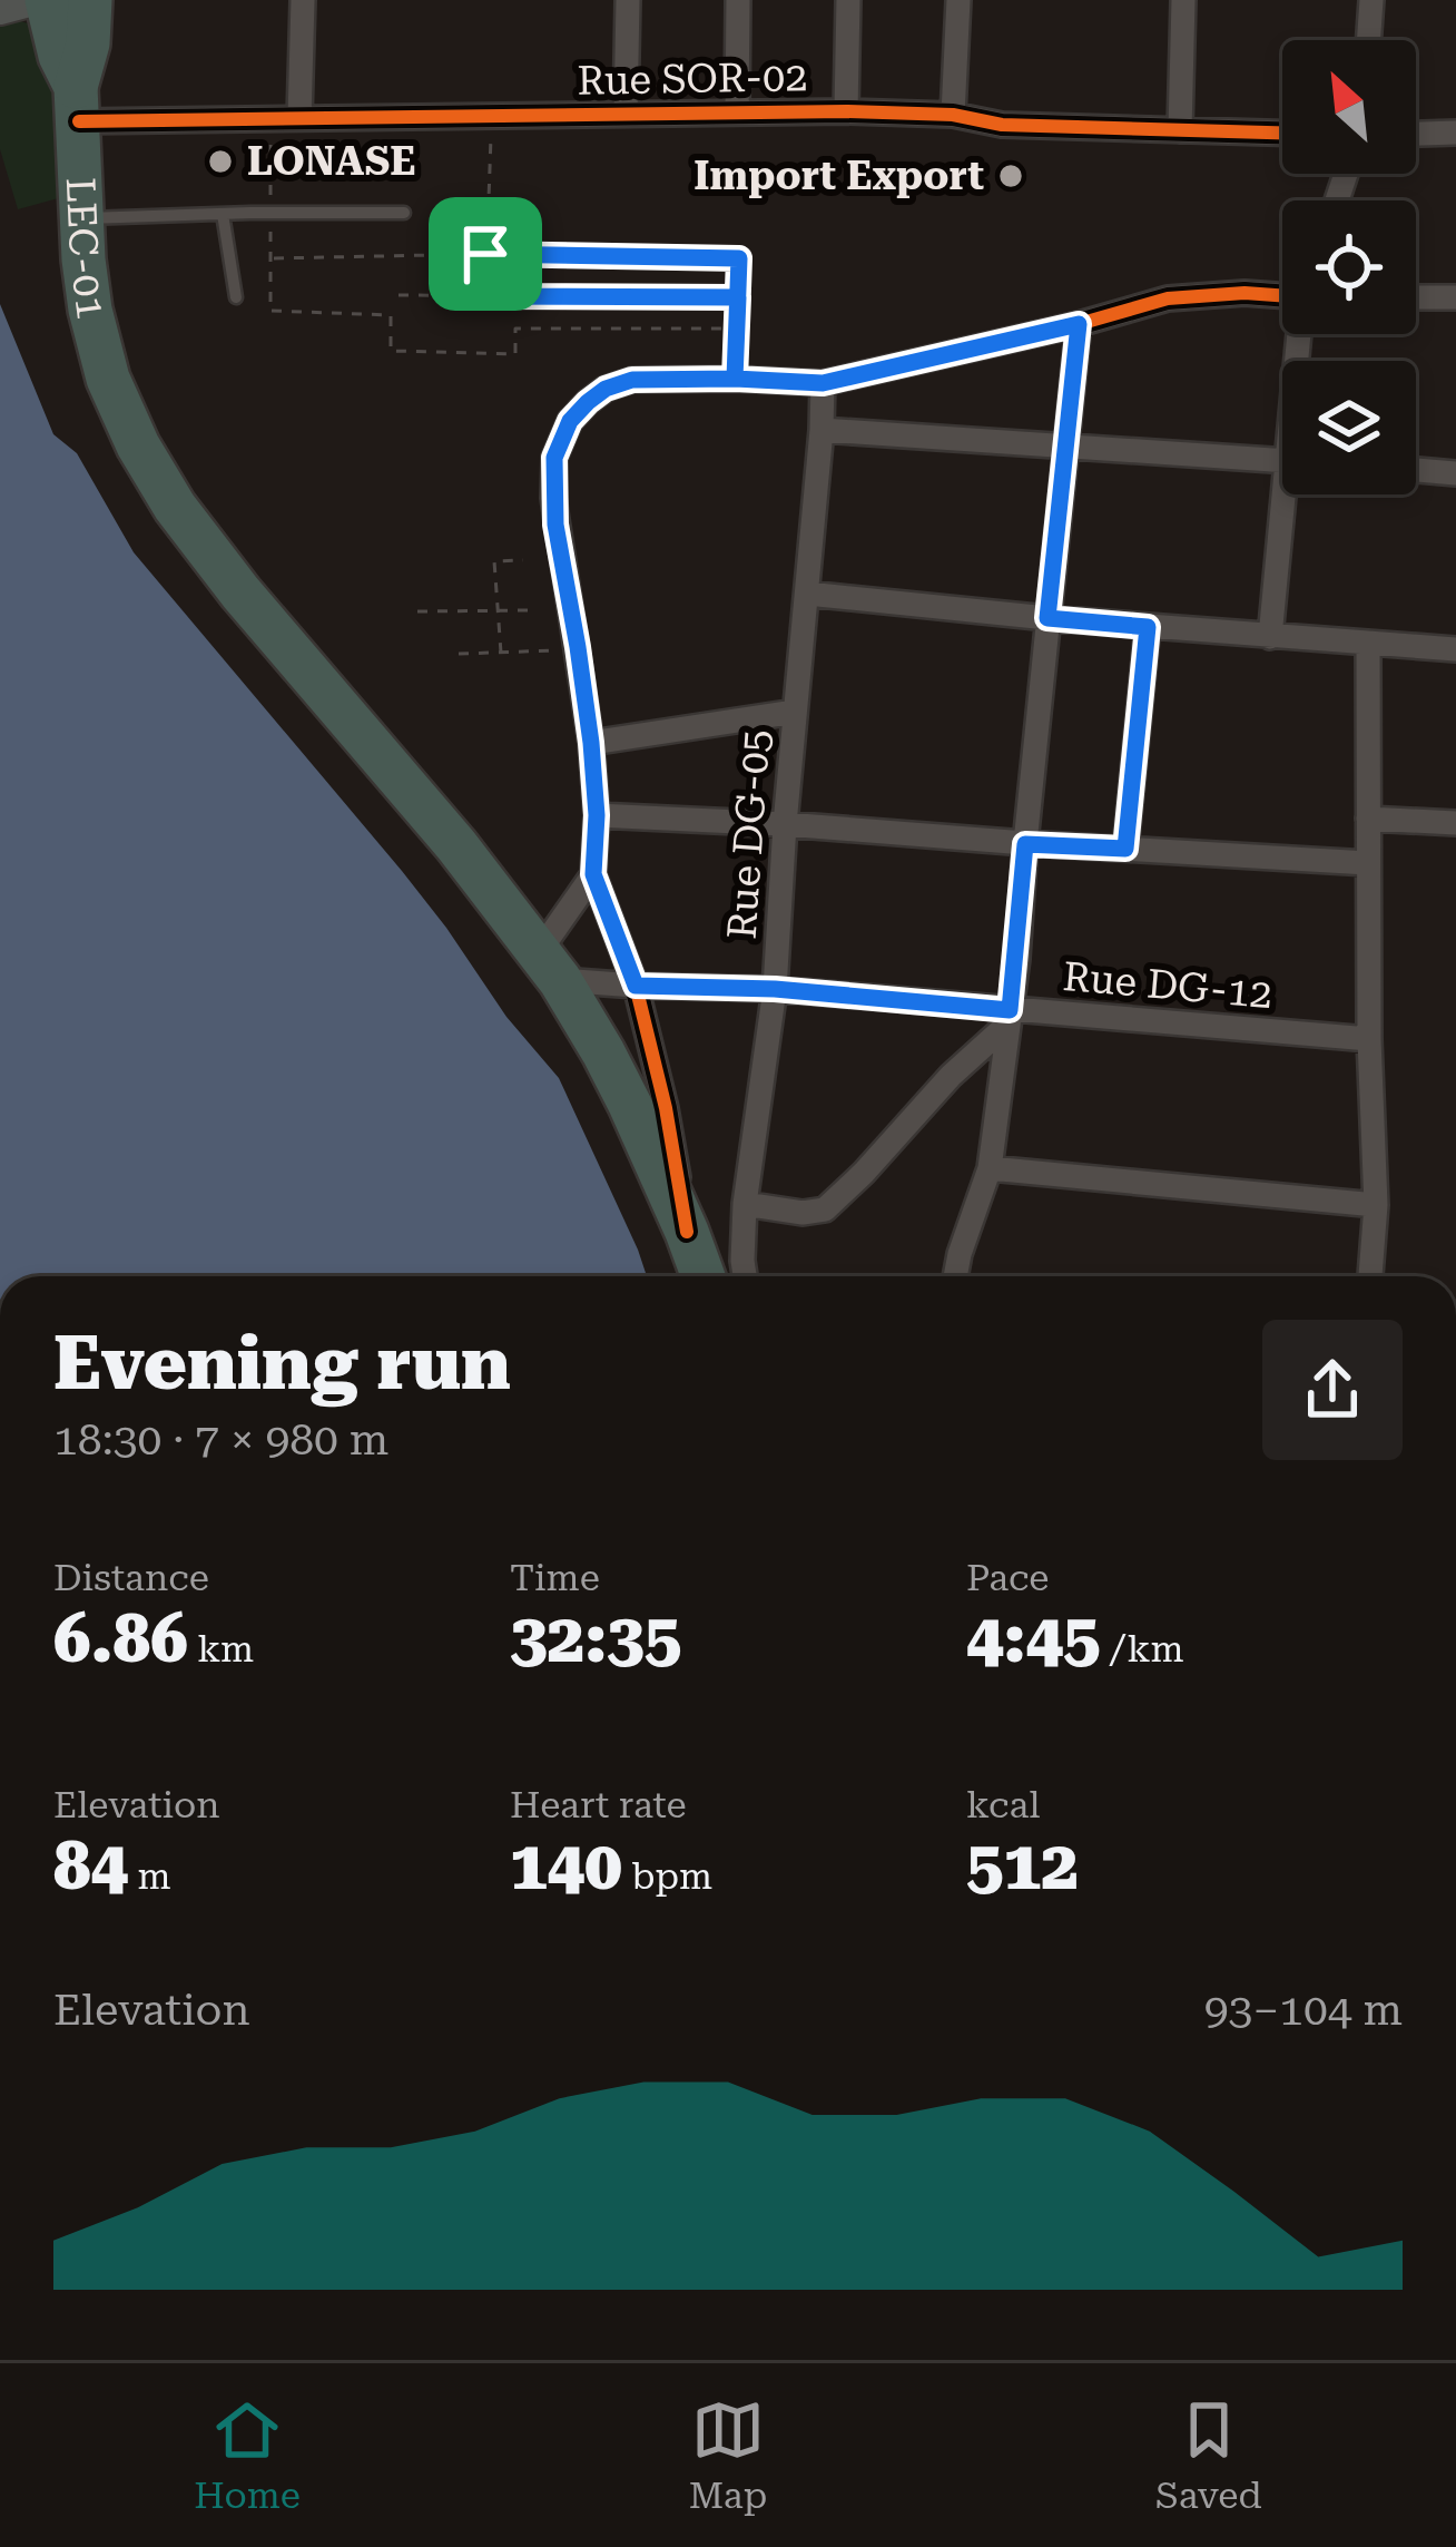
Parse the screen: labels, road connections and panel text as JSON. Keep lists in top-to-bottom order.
{
  "streets": {
    "highway": ["LEC-01"],
    "street": ["Rue SOR-02", "Rue DG-05", "Rue DG-12"]
  },
  "crossings": [
    ["Rue SOR-02", "LEC-01"],
    ["LEC-01", "Rue DG-12"],
    ["Rue DG-05", "Rue DG-12"]
  ],
  "places": ["LONASE", "Import Export"],
  "north": "top left",
  "page": {
    "heading": ["Evening run", "18:30 · 7 × 980 m"],
    "stats": [
      ["Distance", "6.86 km"],
      ["Time", "32:35"],
      ["Pace", "4:45 /km"],
      ["Elevation", "84 m"],
      ["Heart rate", "140 bpm"],
      ["kcal", "512"]
    ],
    "chart": ["Elevation", "93–104 m"],
    "tabs": ["Home", "Map", "Saved"]
  }
}
